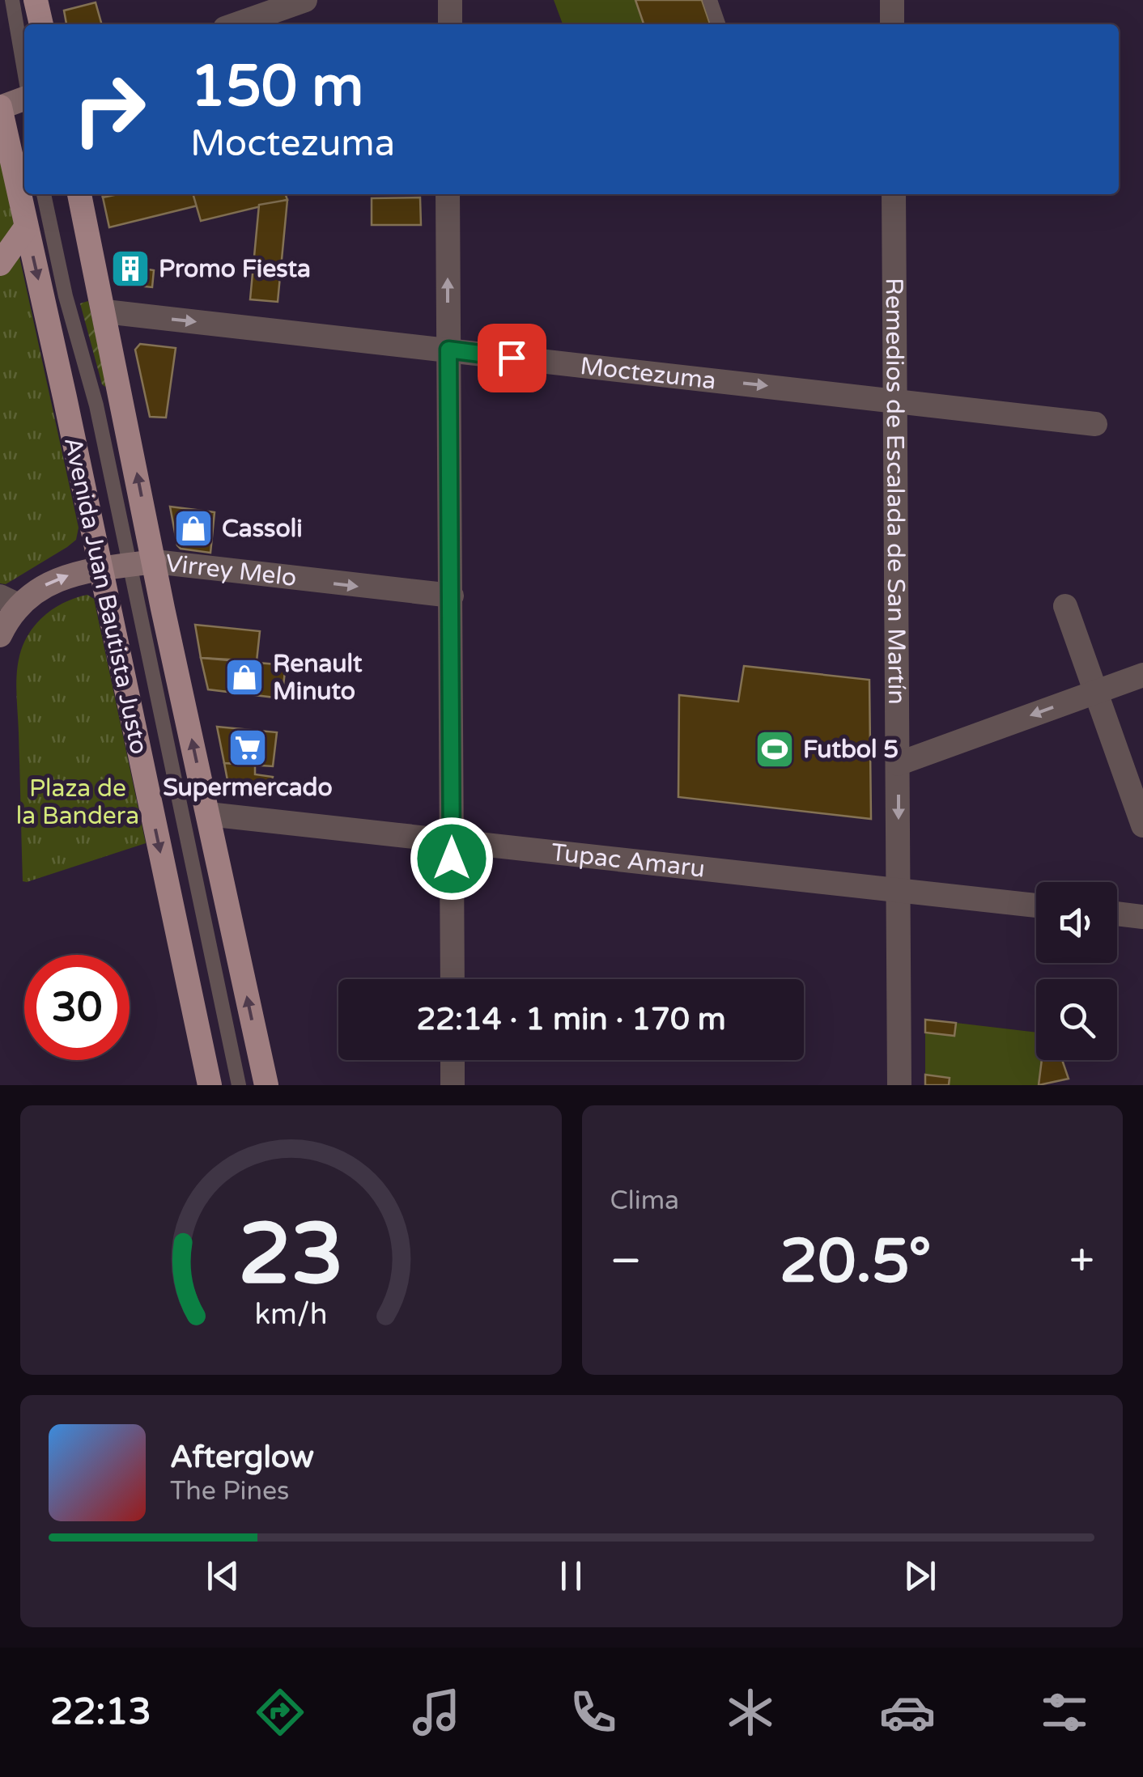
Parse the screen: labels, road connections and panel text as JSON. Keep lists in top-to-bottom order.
{
  "streets": {
    "main road": ["Virrey Melo", "Avenida Juan Bautista Justo"],
    "street": ["Moctezuma", "Remedios de Escalada de San Martín", "Tupac Amaru"]
  },
  "crossings": [
    ["Moctezuma", "Remedios de Escalada de San Martín"],
    ["Remedios de Escalada de San Martín", "Tupac Amaru"],
    ["Virrey Melo", "Avenida Juan Bautista Justo"]
  ],
  "one_way": ["Moctezuma", "Virrey Melo"],
  "parks": ["Plaza de la Bandera"],
  "places": {
    "building": ["Promo Fiesta"],
    "shop": ["Cassoli", "Renault Minuto"],
    "supermarket": ["Supermercado"],
    "sports": ["Futbol 5"]
  },
  "page": {
    "turn": ["150 m", "Moctezuma"],
    "limit": "30",
    "trip": "22:14 · 1 min · 170 m",
    "tile": "Clima",
    "heat": ["−", "20.5°", "+"],
    "song": ["Afterglow", "The Pines"],
    "tabs": "22:13",
    "gauge": ["23", "km/h"]
  }
}
